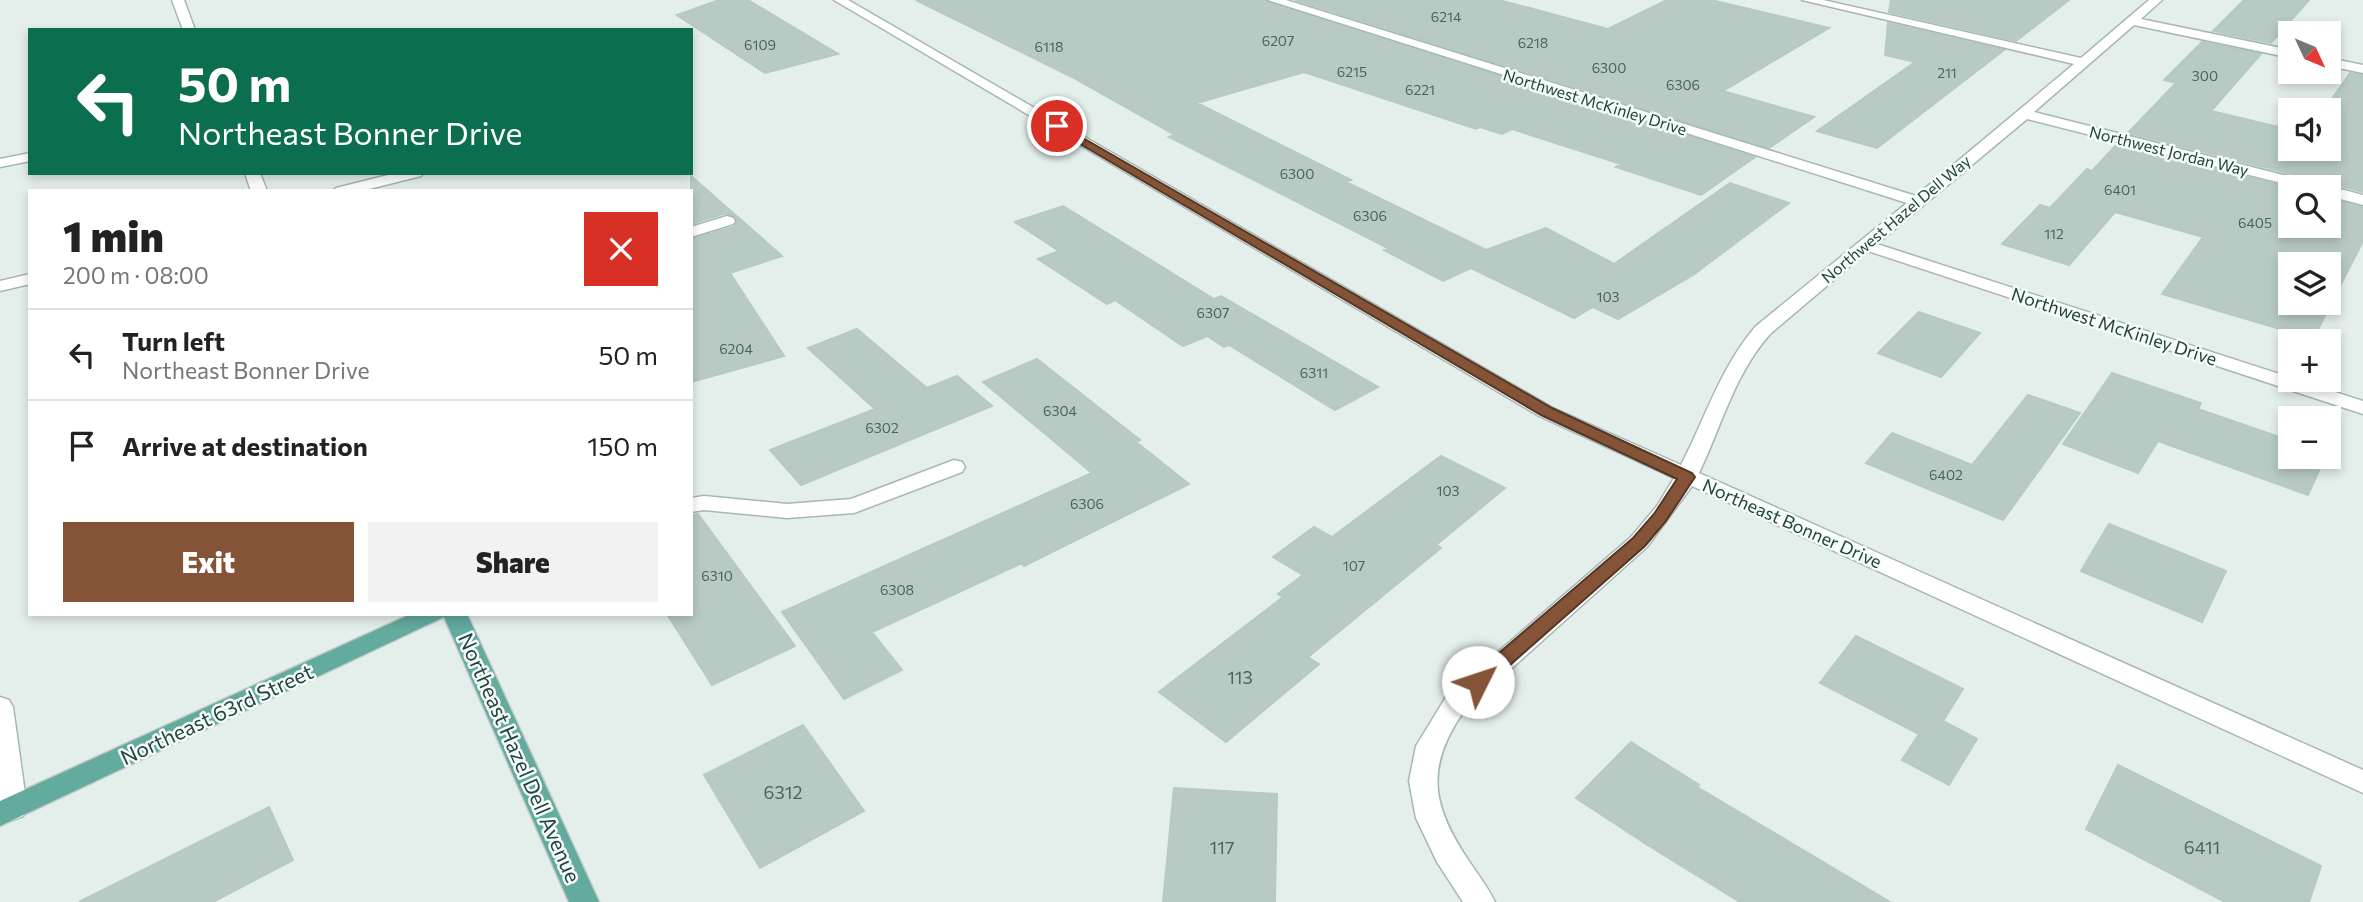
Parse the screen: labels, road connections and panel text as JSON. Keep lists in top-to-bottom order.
{
  "streets": {
    "main road": ["Northeast 63rd Street", "Northeast Hazel Dell Avenue"],
    "street": [
      "Northwest McKinley Drive",
      "Northwest Jordan Way",
      "Northwest Hazel Dell Way",
      "Northeast Bonner Drive"
    ]
  },
  "crossings": [
    ["Northwest McKinley Drive", "Northwest Hazel Dell Way"],
    ["Northwest Jordan Way", "Northwest Hazel Dell Way"],
    ["Northwest Hazel Dell Way", "Northeast Bonner Drive"]
  ],
  "house_numbers": [
    "6214",
    "6207",
    "6218",
    "6109",
    "6118",
    "6300",
    "6215",
    "211",
    "300",
    "6306",
    "6221",
    "6300",
    "6401",
    "6306",
    "6405",
    "112",
    "103",
    "6307",
    "6204",
    "6311",
    "6304",
    "6302",
    "6402",
    "103",
    "6306",
    "107",
    "6310",
    "6308",
    "113",
    "6312",
    "117",
    "6411"
  ],
  "north": "bottom right",
  "page": {
    "map_buttons": ["+", "−"],
    "turn": ["50 m", "Northeast Bonner Drive"],
    "heading": ["1 min", "200 m · 08:00"],
    "list": [
      {
        "name": "Turn left",
        "note": "Northeast Bonner Drive",
        "value": "50 m"
      },
      {
        "name": "Arrive at destination",
        "value": "150 m"
      }
    ],
    "buttons": ["Exit", "Share"]
  }
}
